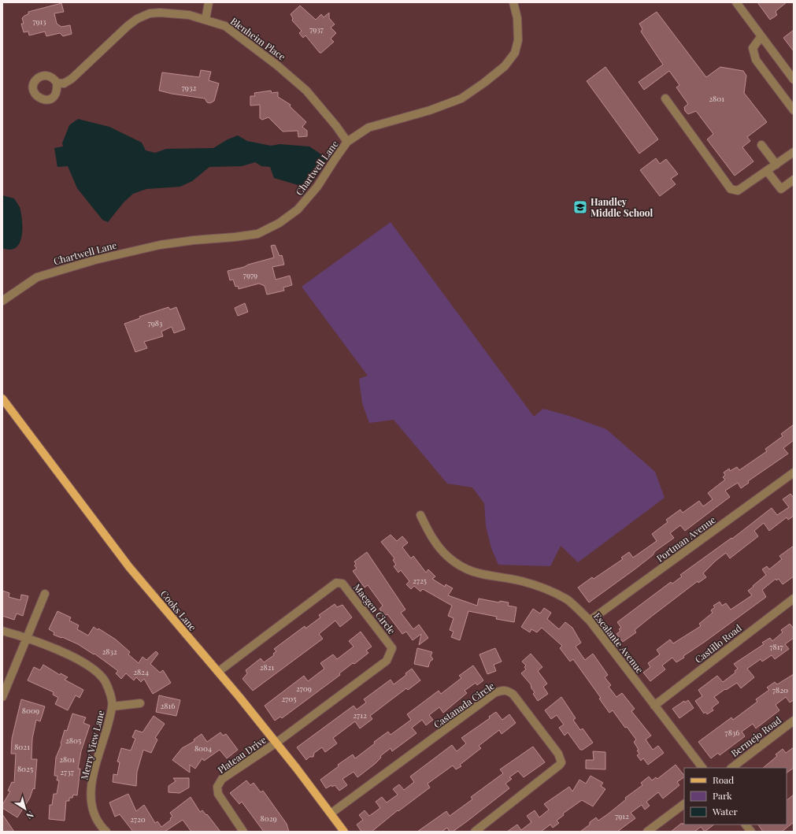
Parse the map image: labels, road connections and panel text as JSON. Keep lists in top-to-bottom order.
{
  "streets": {
    "main road": ["Cooks Lane"],
    "street": [
      "Blenheim Place",
      "Chartwell Lane",
      "Portman Avenue",
      "Maegen Circle",
      "Escalante Avenue",
      "Castillo Road",
      "Castanada Circle",
      "Bermejo Road",
      "Merry View Lane",
      "Plateau Drive"
    ]
  },
  "crossings": [
    ["Blenheim Place", "Chartwell Lane"],
    ["Portman Avenue", "Escalante Avenue"],
    ["Maegen Circle", "Cooks Lane"],
    ["Maegen Circle", "Plateau Drive"],
    ["Cooks Lane", "Castanada Circle"],
    ["Cooks Lane", "Plateau Drive"],
    ["Escalante Avenue", "Castillo Road"]
  ],
  "places": {
    "school or university": ["Handley Middle School"]
  },
  "house_numbers": [
    "7913",
    "7937",
    "7932",
    "2801",
    "7979",
    "7983",
    "2725",
    "7817",
    "2832",
    "2821",
    "2824",
    "2709",
    "7820",
    "2705",
    "2816",
    "8009",
    "2712",
    "7836",
    "2805",
    "8021",
    "8004",
    "2801",
    "8025",
    "2737",
    "7912",
    "8029",
    "2720"
  ],
  "legend": ["Road", "Park", "Water"],
  "north": "bottom right"
}
